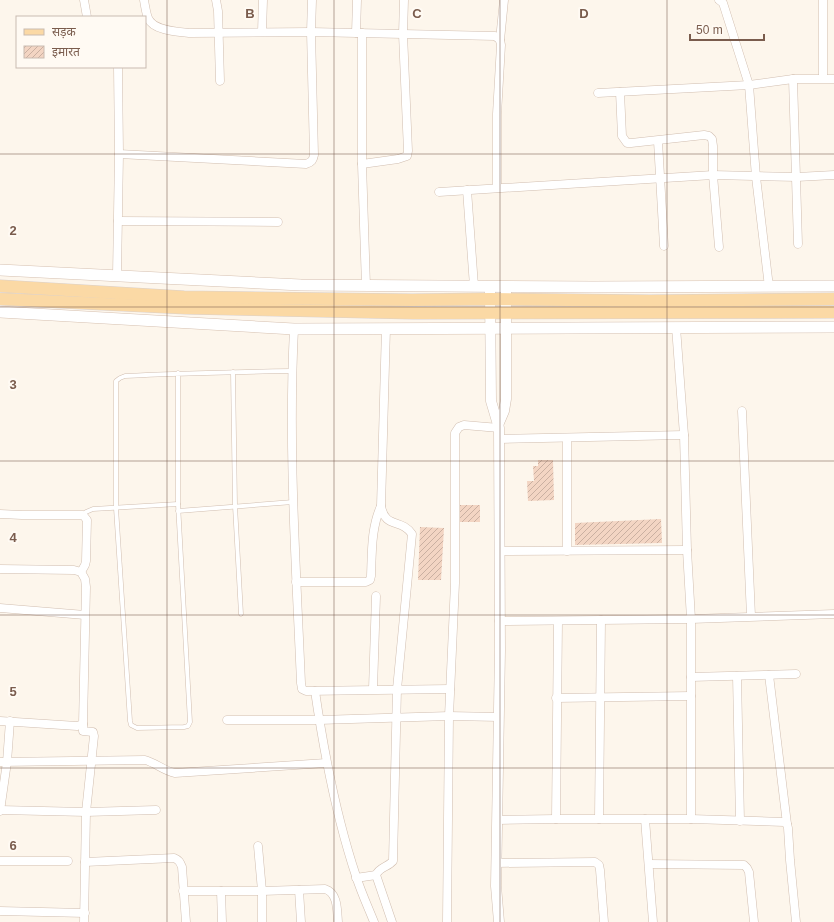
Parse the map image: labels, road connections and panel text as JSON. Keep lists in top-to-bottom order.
{
  "legend": ["सड़क", "इमारत"],
  "scale_bar": "50 m",
  "grid": {
    "columns": ["B", "C", "D"],
    "rows": [
      "2",
      "3",
      "4",
      "5",
      "6"
    ]
  }
}
